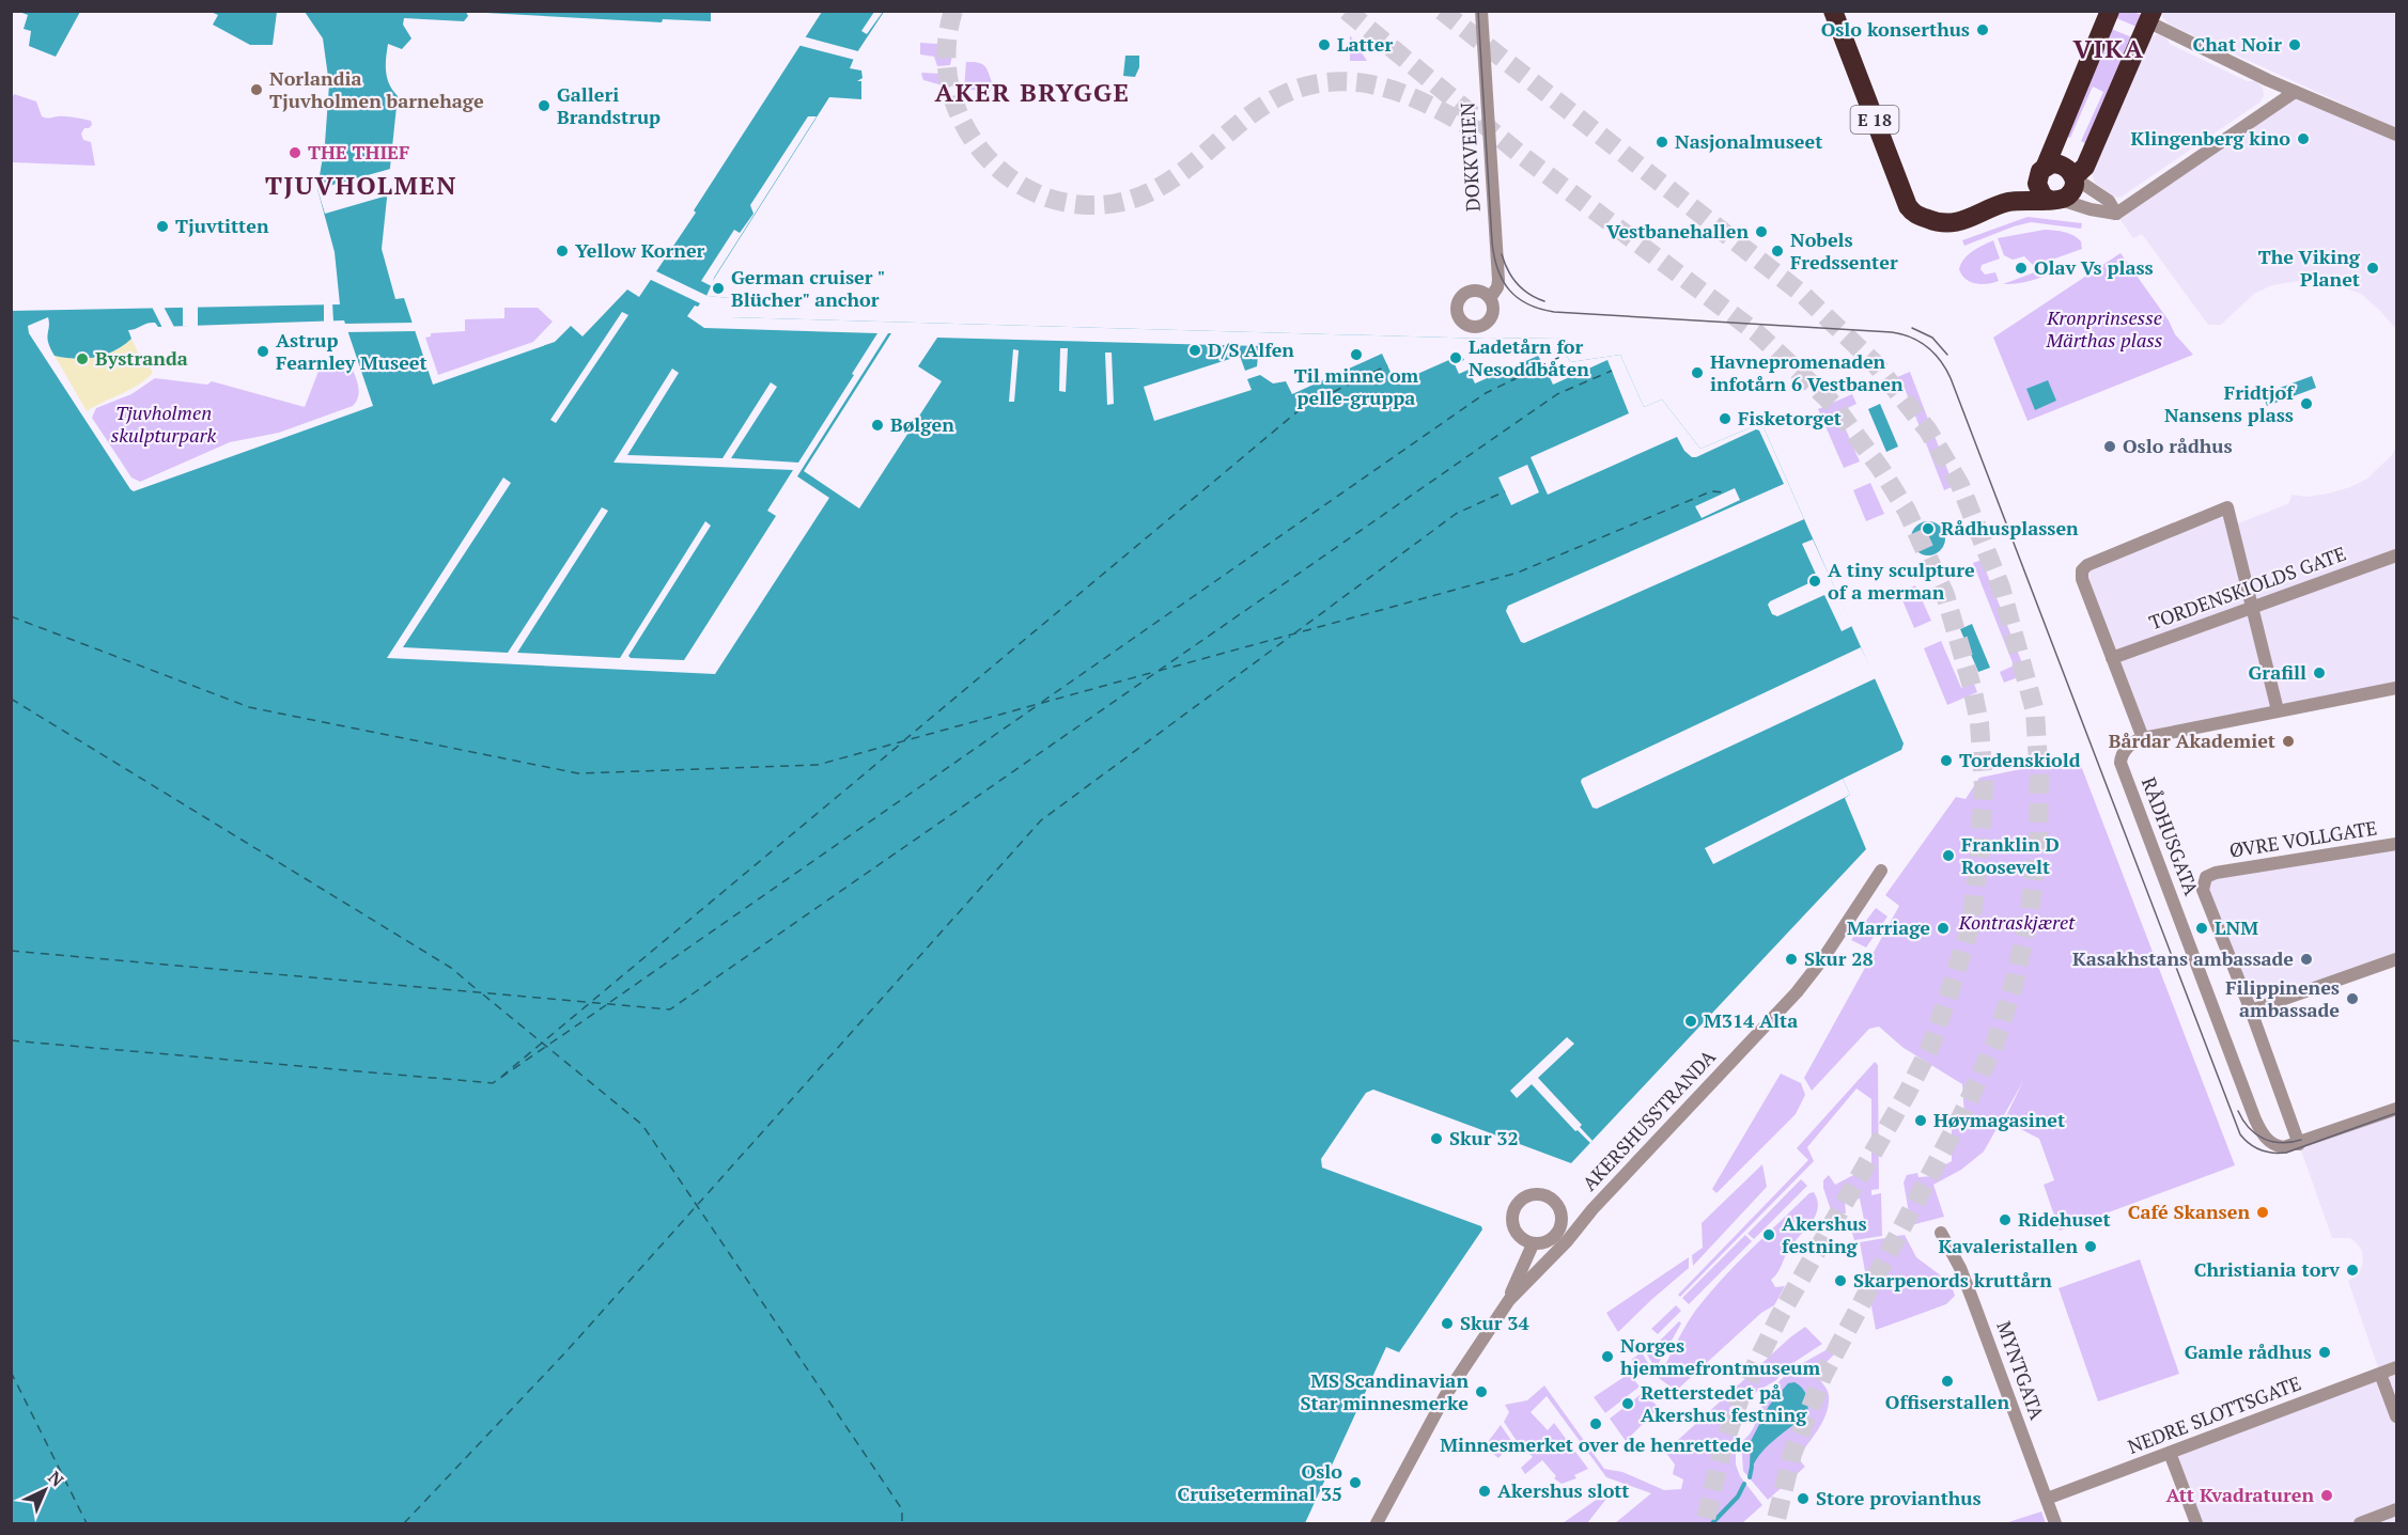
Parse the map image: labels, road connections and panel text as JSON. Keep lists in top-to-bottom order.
{
  "streets": {
    "highway": ["E 18"],
    "street": [
      "DOKKVEIEN",
      "TORDENSKIOLDS GATE",
      "RÅDHUSGATA",
      "ØVRE VOLLGATE",
      "AKERSHUSSTRANDA",
      "MYNTGATA",
      "NEDRE SLOTTSGATE"
    ]
  },
  "crossings": [
    ["RÅDHUSGATA", "ØVRE VOLLGATE"],
    ["MYNTGATA", "NEDRE SLOTTSGATE"]
  ],
  "districts": ["VIKA", "AKER BRYGGE", "TJUVHOLMEN"],
  "parks": ["Kronprinsesse Märthas plass", "Tjuvholmen skulpturpark", "Kontraskjæret"],
  "places": [
    "Oslo konserthus",
    "Latter",
    "Chat Noir",
    "Norlandia Tjuvholmen barnehage",
    "Galleri Brandstrup",
    "Klingenberg kino",
    "Nasjonalmuseet",
    "THE THIEF",
    "Tjuvtitten",
    "Vestbanehallen",
    "Yellow Korner",
    "Nobels Fredssenter",
    "Olav Vs plass",
    "The Viking Planet",
    "German cruiser \" Blücher\" anchor",
    "D/S Alfen",
    "Astrup Fearnley Museet",
    "Til minne om pelle-gruppa",
    "Ladetårn for Nesoddbåten",
    "Bystranda",
    "Havnepromenaden infotårn 6 Vestbanen",
    "Fridtjof Nansens plass",
    "Fisketorget",
    "Bølgen",
    "Oslo rådhus",
    "Rådhusplassen",
    "A tiny sculpture of a merman",
    "Grafill",
    "Bårdar Akademiet",
    "Tordenskiold",
    "Franklin D Roosevelt",
    "Marriage",
    "LNM",
    "Skur 28",
    "Kasakhstans ambassade",
    "Filippinenes ambassade",
    "M314 Alta",
    "Høymagasinet",
    "Skur 32",
    "Café Skansen",
    "Ridehuset",
    "Akershus festning",
    "Kavaleristallen",
    "Christiania torv",
    "Skarpenords kruttårn",
    "Skur 34",
    "Gamle rådhus",
    "Norges hjemmefrontmuseum",
    "Offiserstallen",
    "MS Scandinavian Star minnesmerke",
    "Retterstedet på Akershus festning",
    "Minnesmerket over de henrettede",
    "Oslo Cruiseterminal 35",
    "Akershus slott",
    "Att Kvadraturen",
    "Store provianthus"
  ],
  "north": "top right"
}
